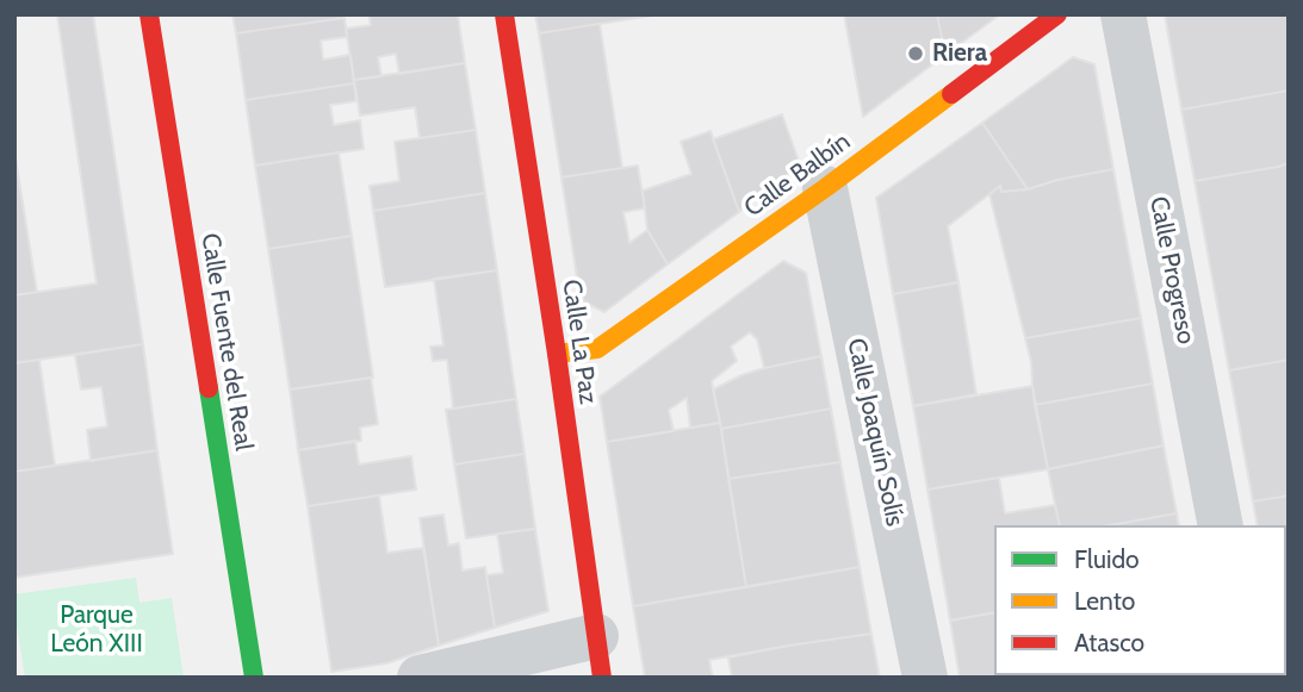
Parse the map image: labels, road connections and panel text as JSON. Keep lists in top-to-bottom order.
{
  "streets": {
    "street": [
      "Calle Balbín",
      "Calle Progreso",
      "Calle Fuente del Real",
      "Calle La Paz",
      "Calle Joaquín Solís"
    ]
  },
  "crossings": [
    ["Calle Balbín", "Calle La Paz"],
    ["Calle Balbín", "Calle Joaquín Solís"]
  ],
  "parks": ["Parque León XIII"],
  "places": ["Riera"],
  "legend": ["Fluido", "Lento", "Atasco"]
}
